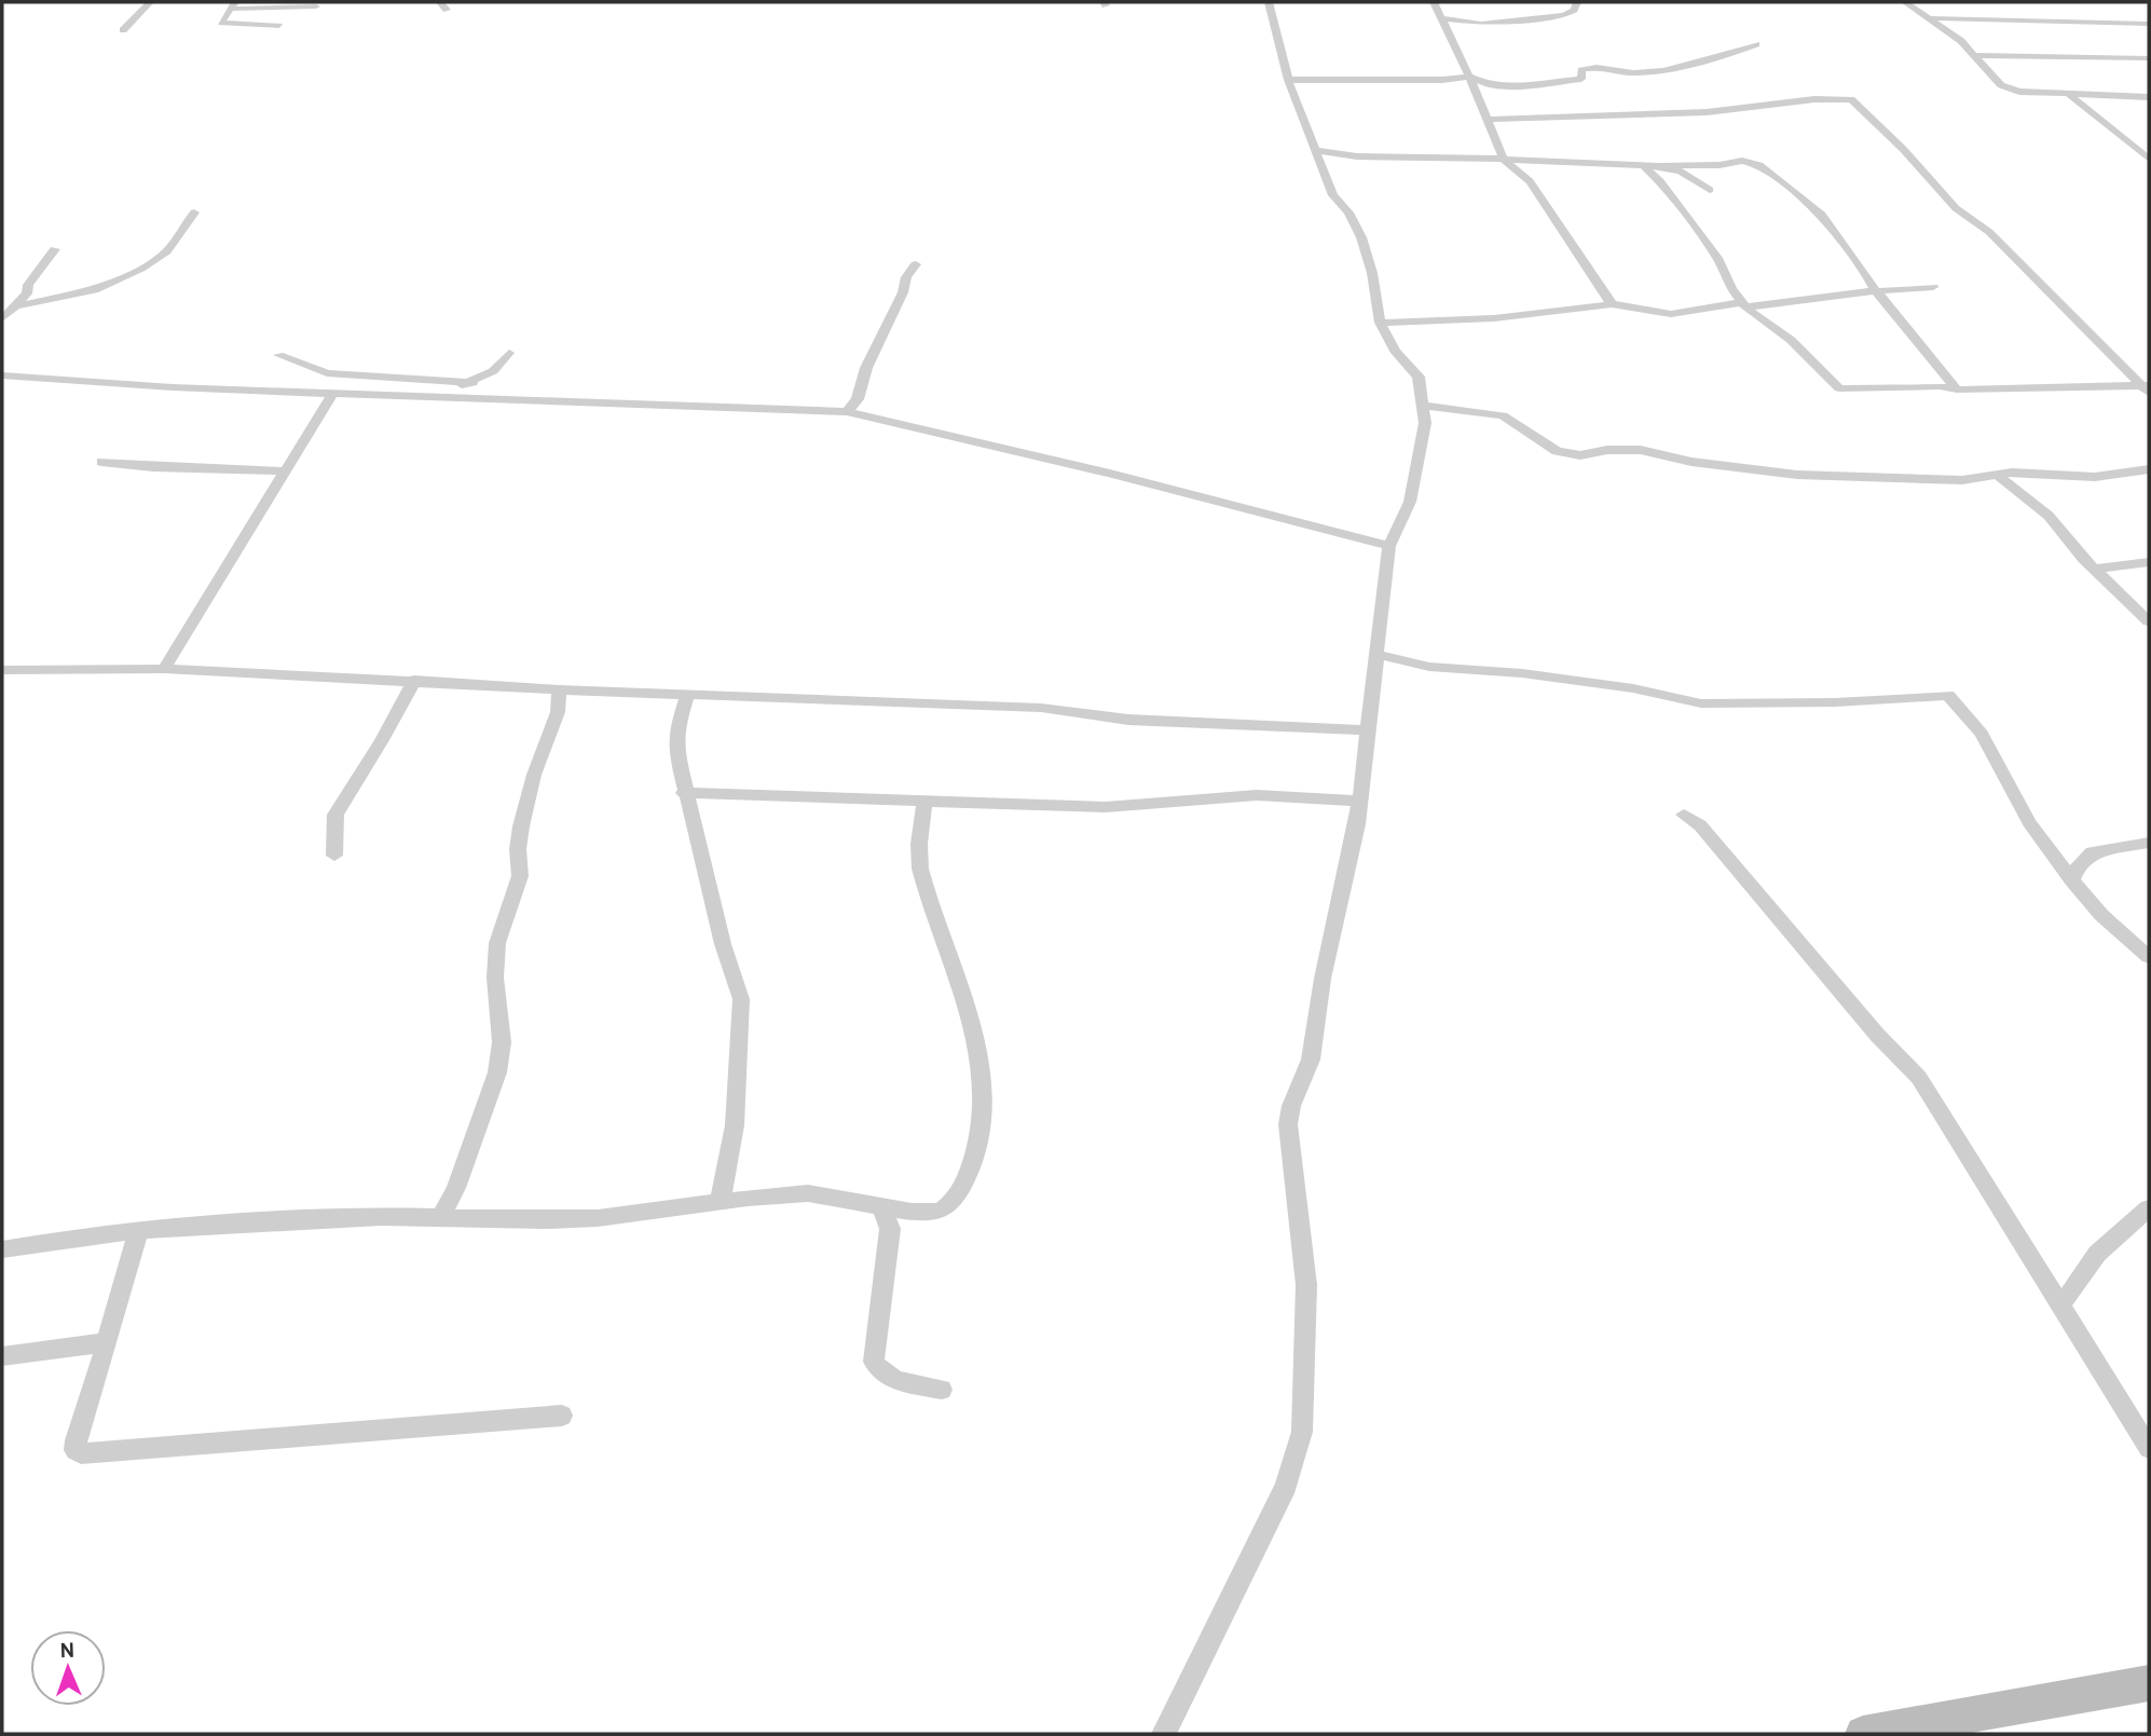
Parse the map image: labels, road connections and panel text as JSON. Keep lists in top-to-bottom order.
{
  "north": "top"
}
